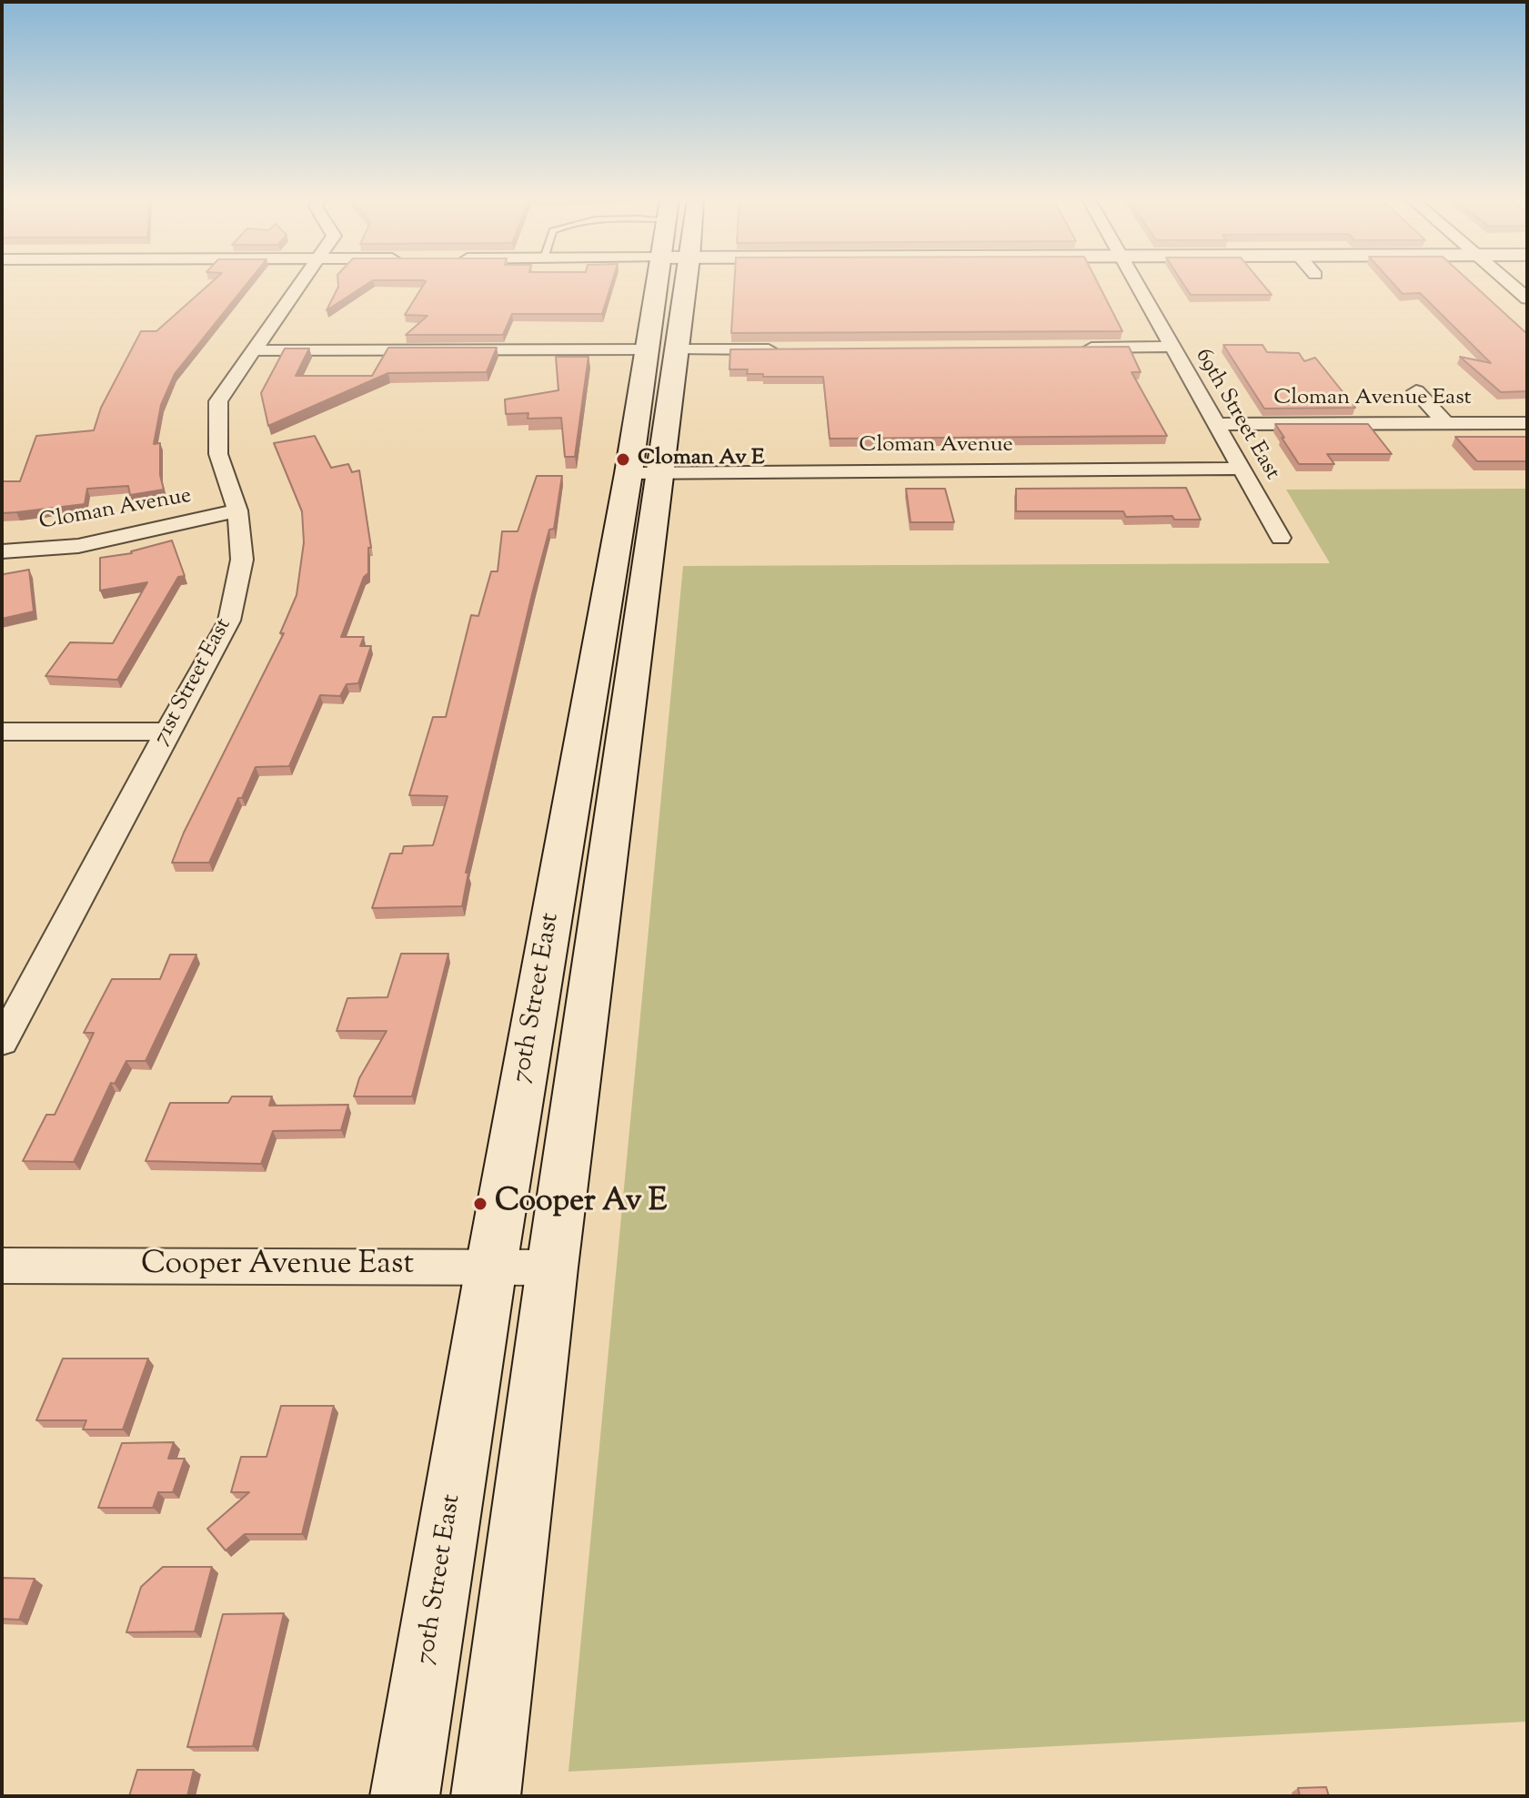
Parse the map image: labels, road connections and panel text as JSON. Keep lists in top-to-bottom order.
{
  "streets": {
    "main road": ["70th Street East"],
    "street": [
      "Cloman Avenue East",
      "69th Street East",
      "Cloman Avenue",
      "71st Street East",
      "Cooper Avenue East"
    ]
  },
  "crossings": [
    ["Cloman Avenue East", "69th Street East"],
    ["69th Street East", "Cloman Avenue"],
    ["Cloman Avenue", "71st Street East"],
    ["Cloman Avenue", "70th Street East"],
    ["70th Street East", "Cooper Avenue East"]
  ],
  "places": ["Cloman Av E", "Cooper Av E"]
}
